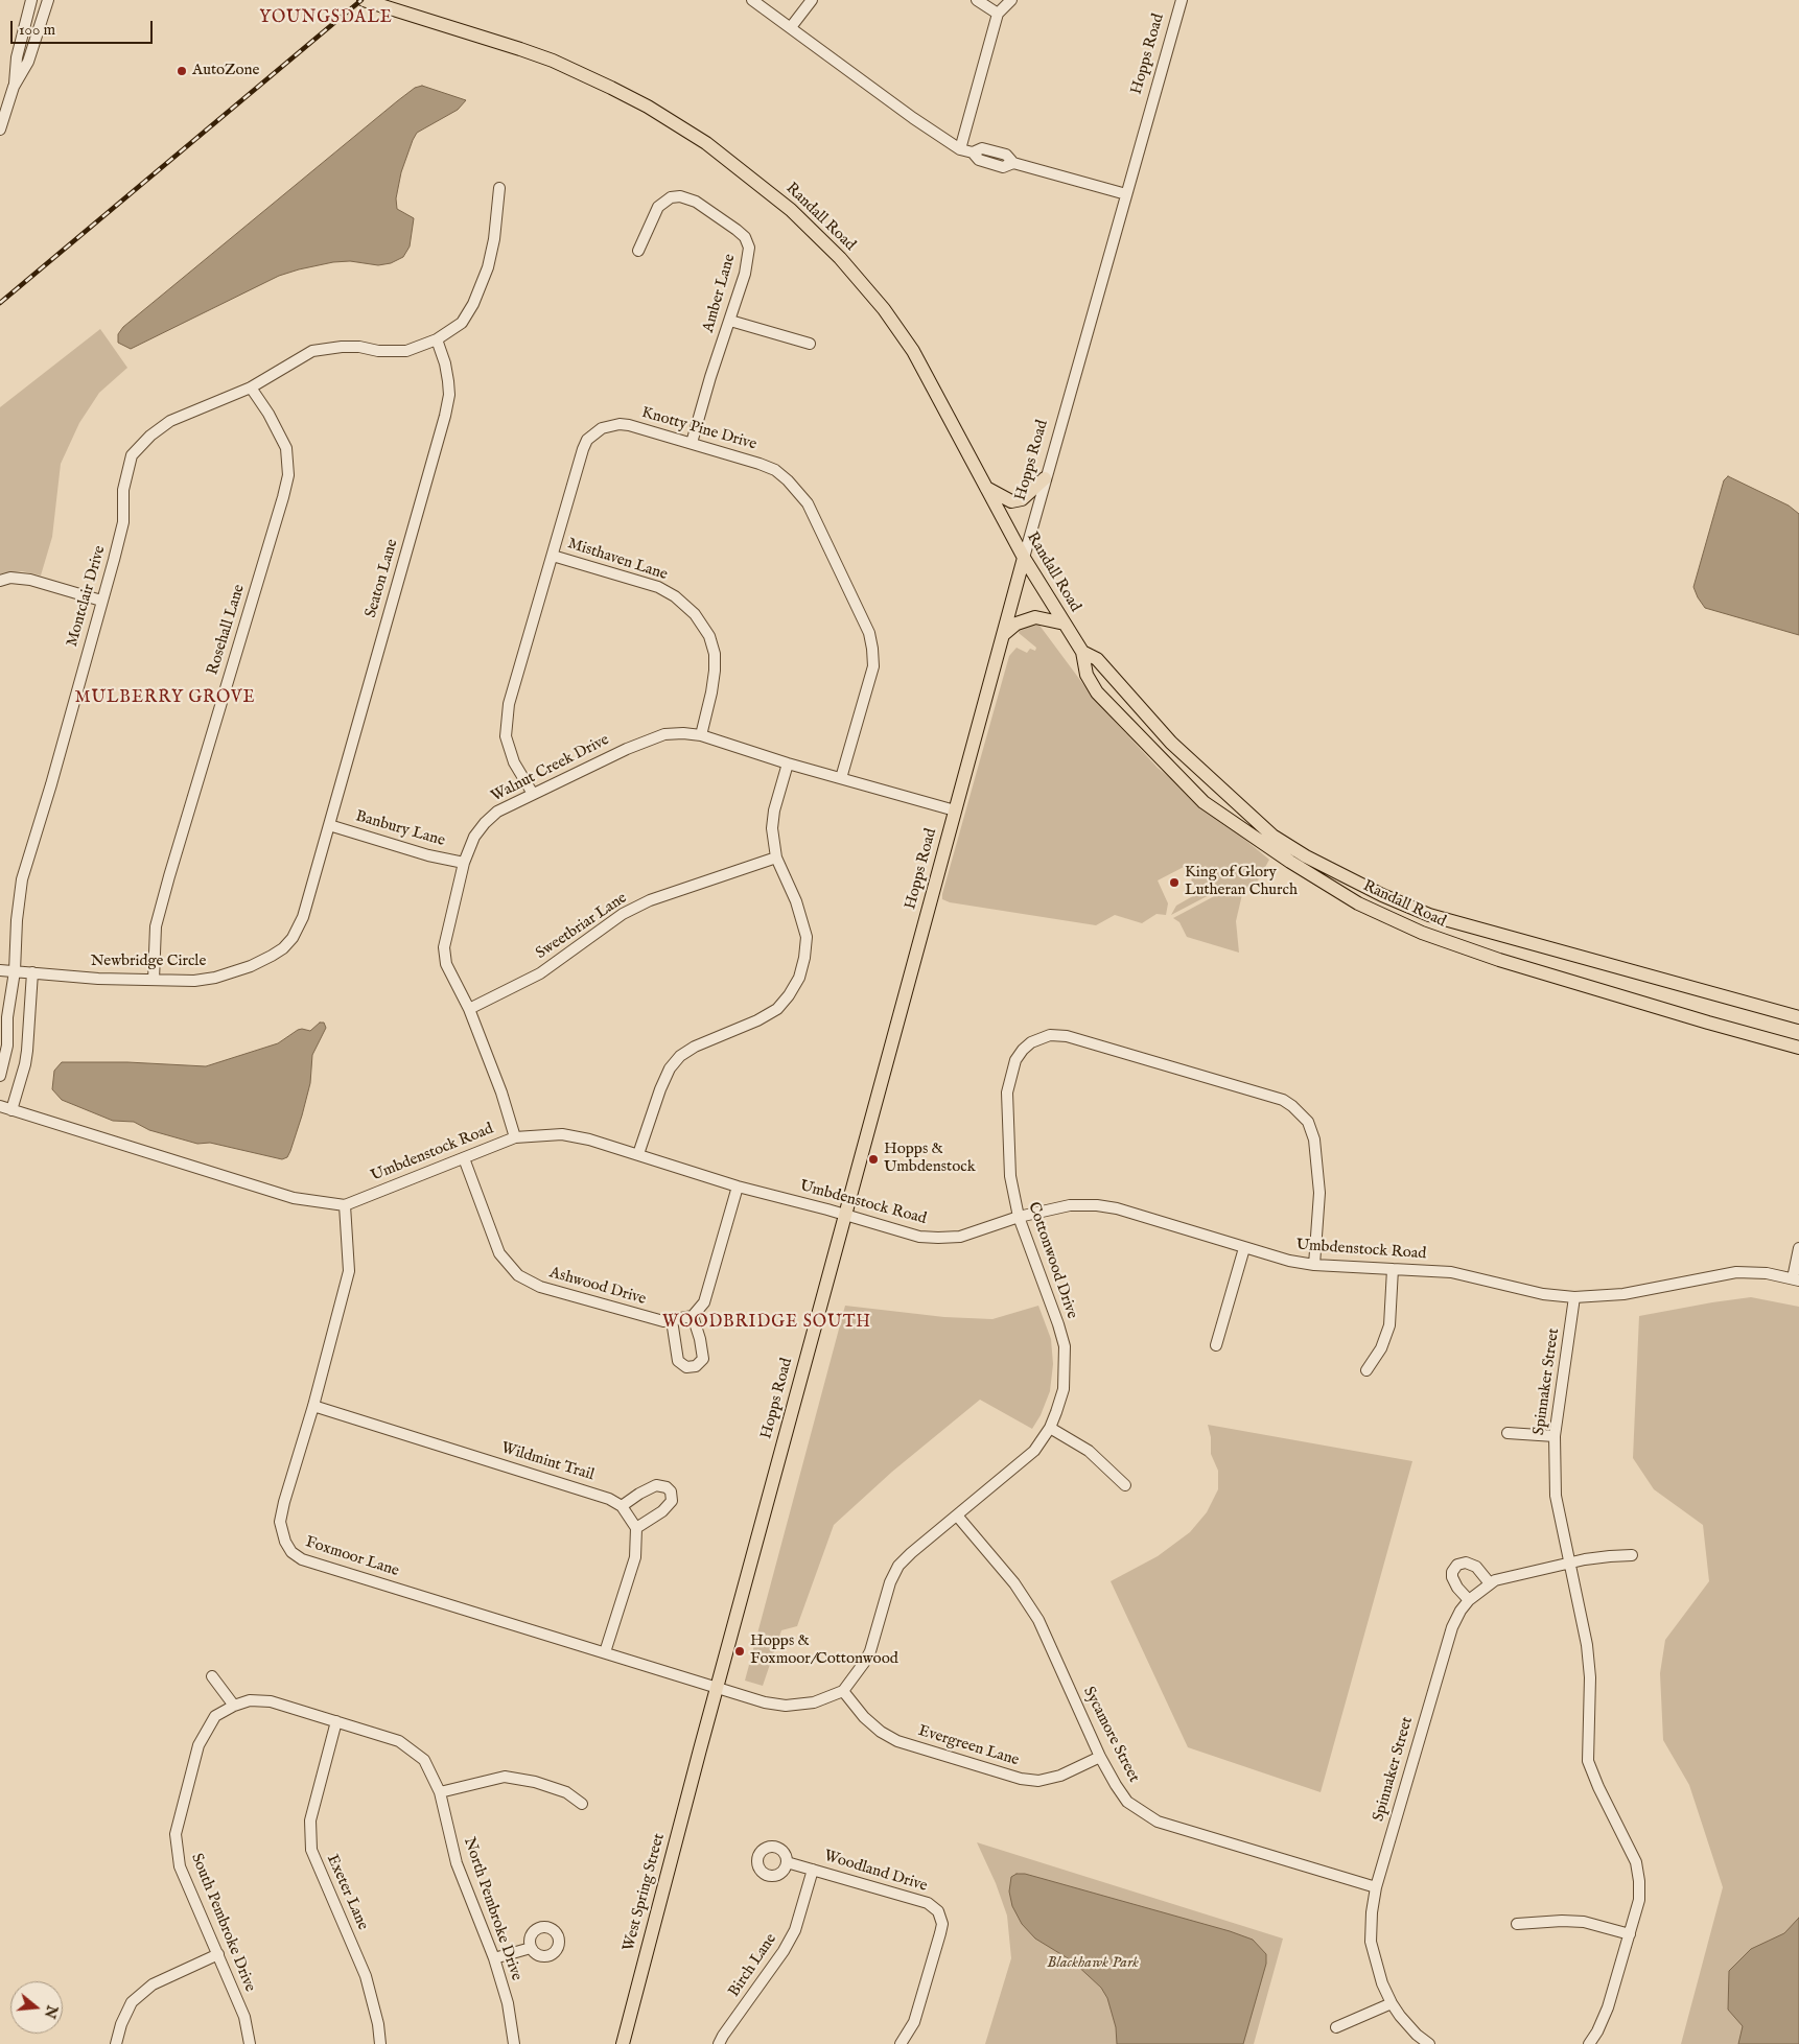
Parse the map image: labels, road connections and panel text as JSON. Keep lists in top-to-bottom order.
{
  "streets": {
    "main road": ["Hopps Road", "Randall Road", "West Spring Street"],
    "street": [
      "Amber Lane",
      "Knotty Pine Drive",
      "Misthaven Lane",
      "Seaton Lane",
      "Montclair Drive",
      "Rosehall Lane",
      "Walnut Creek Drive",
      "Banbury Lane",
      "Sweetbriar Lane",
      "Newbridge Circle",
      "Umbdenstock Road",
      "Cottonwood Drive",
      "Ashwood Drive",
      "Spinnaker Street",
      "Wildmint Trail",
      "Foxmoor Lane",
      "Sycamore Street",
      "Evergreen Lane",
      "Woodland Drive",
      "Exeter Lane",
      "North Pembroke Drive",
      "South Pembroke Drive",
      "Birch Lane"
    ]
  },
  "crossings": [
    ["Hopps Road", "Randall Road"],
    ["Hopps Road", "Walnut Creek Drive"],
    ["Hopps Road", "Umbdenstock Road"],
    ["Hopps Road", "Foxmoor Lane"],
    ["Hopps Road", "West Spring Street"],
    ["Amber Lane", "Knotty Pine Drive"],
    ["Knotty Pine Drive", "Misthaven Lane"],
    ["Knotty Pine Drive", "Walnut Creek Drive"],
    ["Misthaven Lane", "Walnut Creek Drive"],
    ["Seaton Lane", "Montclair Drive"],
    ["Seaton Lane", "Banbury Lane"],
    ["Seaton Lane", "Newbridge Circle"],
    ["Montclair Drive", "Rosehall Lane"],
    ["Montclair Drive", "Newbridge Circle"],
    ["Rosehall Lane", "Newbridge Circle"],
    ["Walnut Creek Drive", "Banbury Lane"],
    ["Walnut Creek Drive", "Sweetbriar Lane"],
    ["Walnut Creek Drive", "Umbdenstock Road"],
    ["Banbury Lane", "Newbridge Circle"],
    ["Umbdenstock Road", "Cottonwood Drive"],
    ["Umbdenstock Road", "Ashwood Drive"],
    ["Umbdenstock Road", "Spinnaker Street"],
    ["Umbdenstock Road", "Foxmoor Lane"],
    ["Cottonwood Drive", "Sycamore Street"],
    ["Cottonwood Drive", "Evergreen Lane"],
    ["Spinnaker Street", "Sycamore Street"],
    ["Wildmint Trail", "Foxmoor Lane"],
    ["Sycamore Street", "Evergreen Lane"],
    ["Woodland Drive", "Birch Lane"],
    ["Exeter Lane", "North Pembroke Drive"],
    ["Exeter Lane", "South Pembroke Drive"],
    ["North Pembroke Drive", "South Pembroke Drive"]
  ],
  "districts": ["YOUNGSDALE", "MULBERRY GROVE", "WOODBRIDGE SOUTH"],
  "parks": ["Blackhawk Park"],
  "places": [
    "AutoZone",
    "King of Glory Lutheran Church",
    "Hopps & Umbdenstock",
    "Hopps & Foxmoor/Cottonwood"
  ],
  "scale_bar": "100 m",
  "north": "right"
}
